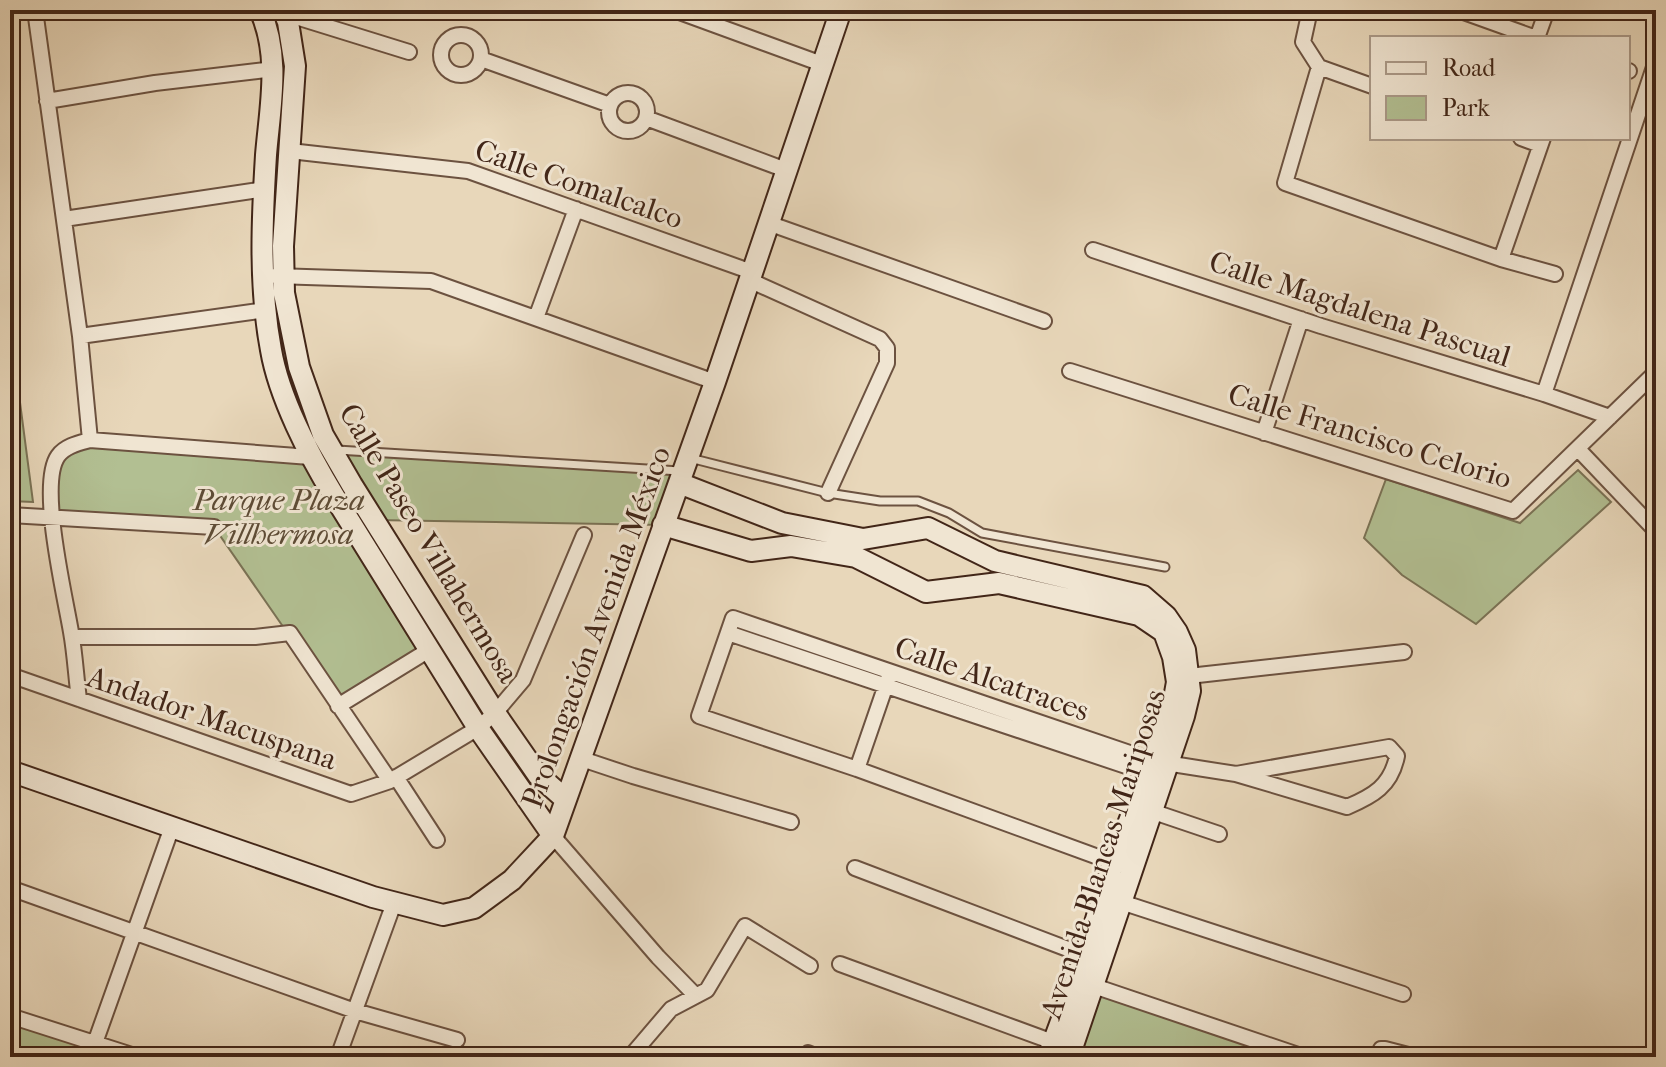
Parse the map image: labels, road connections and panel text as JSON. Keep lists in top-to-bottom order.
{
  "streets": {
    "street": [
      "Calle Comalcalco",
      "Calle Magdalena Pascual",
      "Calle Francisco Celorio",
      "Calle Paseo Villahermosa",
      "Prolongación Avenida México",
      "Calle Alcatraces",
      "Andador Macuspana",
      "Avenida Blancas Mariposas"
    ]
  },
  "crossings": [
    ["Calle Comalcalco", "Calle Paseo Villahermosa"],
    ["Calle Comalcalco", "Prolongación Avenida México"],
    ["Calle Magdalena Pascual", "Calle Francisco Celorio"],
    ["Calle Paseo Villahermosa", "Prolongación Avenida México"],
    ["Calle Paseo Villahermosa", "Andador Macuspana"],
    ["Prolongación Avenida México", "Avenida Blancas Mariposas"],
    ["Calle Alcatraces", "Avenida Blancas Mariposas"]
  ],
  "parks": ["Parque Plaza Villhermosa"],
  "legend": ["Road", "Park"]
}
